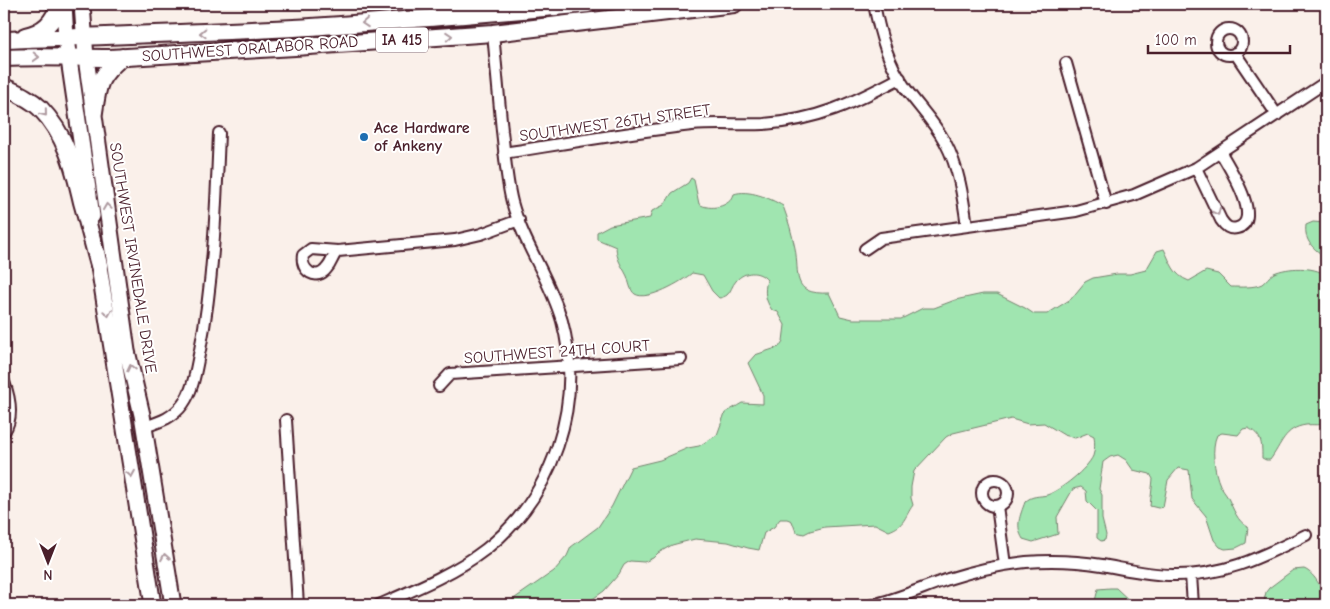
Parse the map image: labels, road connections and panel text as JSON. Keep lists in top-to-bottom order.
{
  "streets": {
    "main road": ["IA 415", "SOUTHWEST ORALABOR ROAD", "SOUTHWEST IRVINEDALE DRIVE"],
    "street": ["SOUTHWEST 26TH STREET", "SOUTHWEST 24TH COURT"]
  },
  "crossings": [
    ["SOUTHWEST ORALABOR ROAD", "SOUTHWEST IRVINEDALE DRIVE"]
  ],
  "places": ["Ace Hardware of Ankeny"],
  "scale_bar": "100 m",
  "north": "bottom"
}
